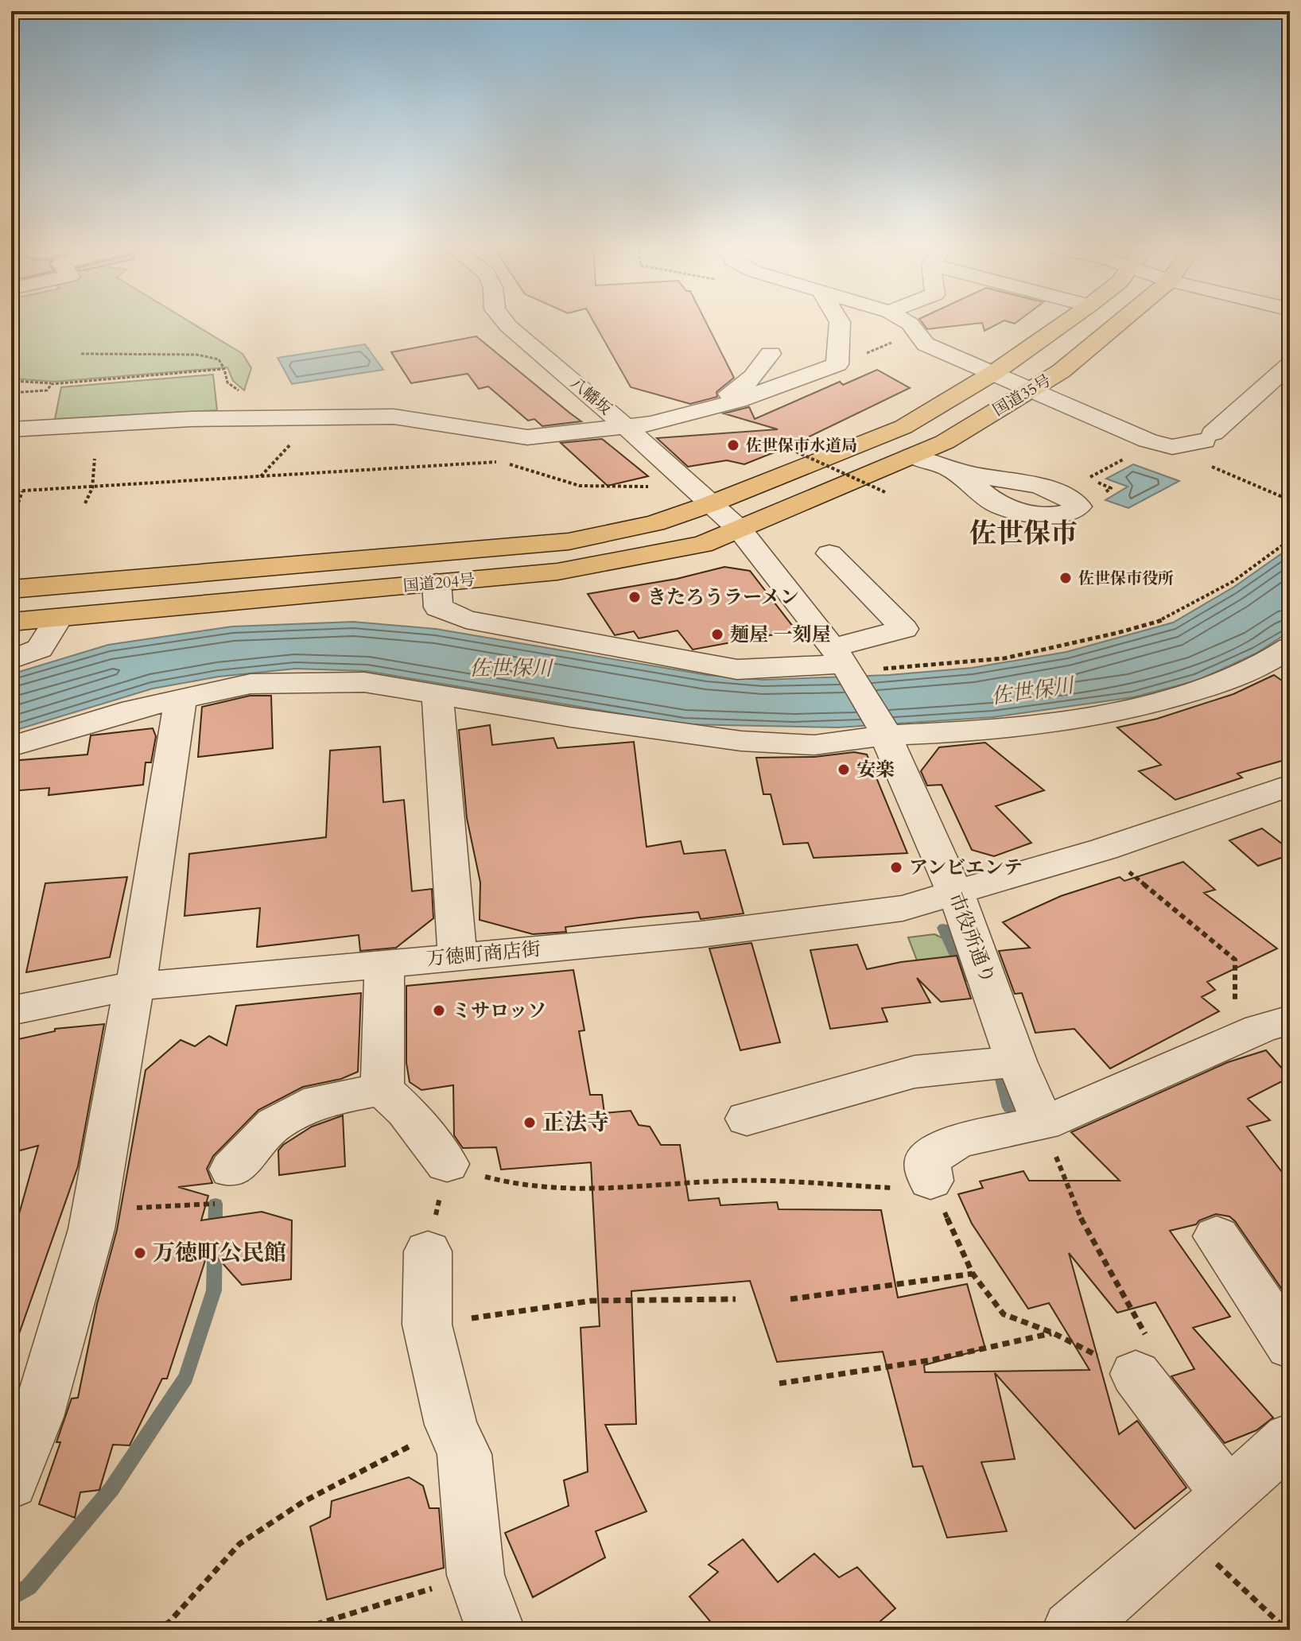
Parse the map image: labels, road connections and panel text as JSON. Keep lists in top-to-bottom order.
{
  "streets": {
    "highway": ["国道35号", "国道204号"],
    "street": ["八幡坂", "市役所通り", "万徳町商店街"]
  },
  "crossings": [
    ["国道35号", "国道204号"],
    ["八幡坂", "国道204号"],
    ["市役所通り", "万徳町商店街"]
  ],
  "districts": ["佐世保市"],
  "water": ["佐世保川"],
  "places": [
    "佐世保市水道局",
    "佐世保市役所",
    "きたろうラーメン",
    "麺屋 一刻屋",
    "安楽",
    "アンビエンテ",
    "ミサロッソ",
    "正法寺",
    "万徳町公民館"
  ]
}
